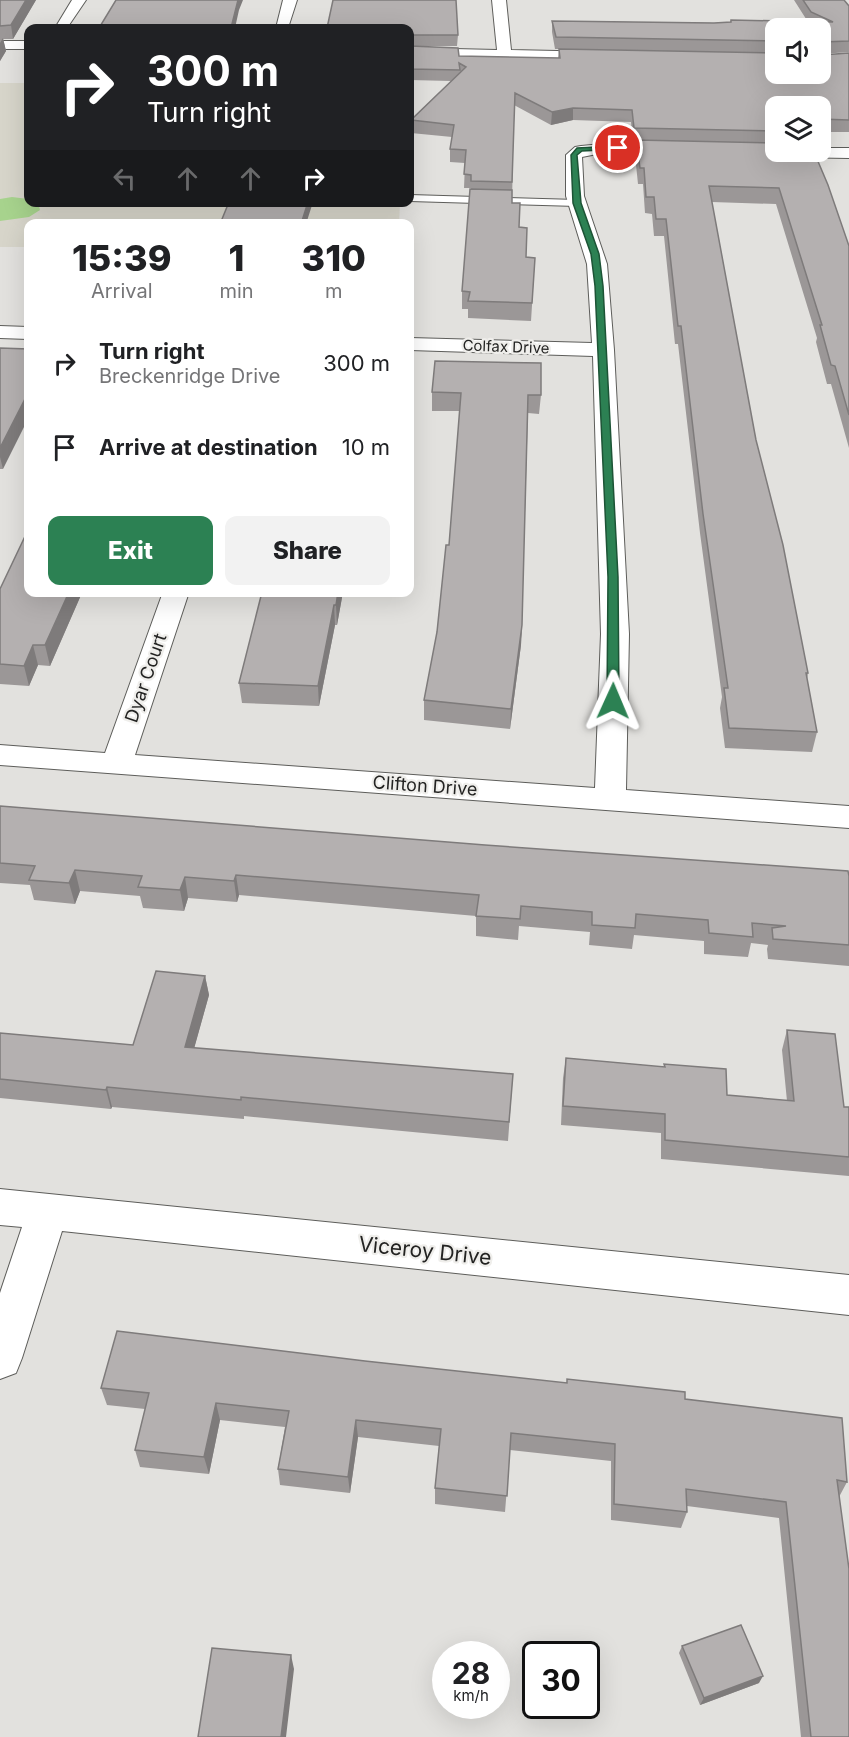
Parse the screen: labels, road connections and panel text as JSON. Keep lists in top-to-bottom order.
{
  "streets": {
    "street": [
      "Colfax Drive",
      "Dyar Court",
      "Clifton Drive",
      "Viceroy Drive"
    ]
  },
  "crossings": [
    ["Dyar Court", "Clifton Drive"]
  ],
  "page": {
    "turn": ["300 m", "Turn right"],
    "eta": [
      "15:39",
      "Arrival",
      "1",
      "min",
      "310",
      "m"
    ],
    "list": [
      {
        "name": "Turn right",
        "note": "Breckenridge Drive",
        "value": "300 m"
      },
      {
        "name": "Arrive at destination",
        "value": "10 m"
      }
    ],
    "buttons": ["Exit", "Share"],
    "speed": "28 km/h",
    "limit": "30"
  }
}
